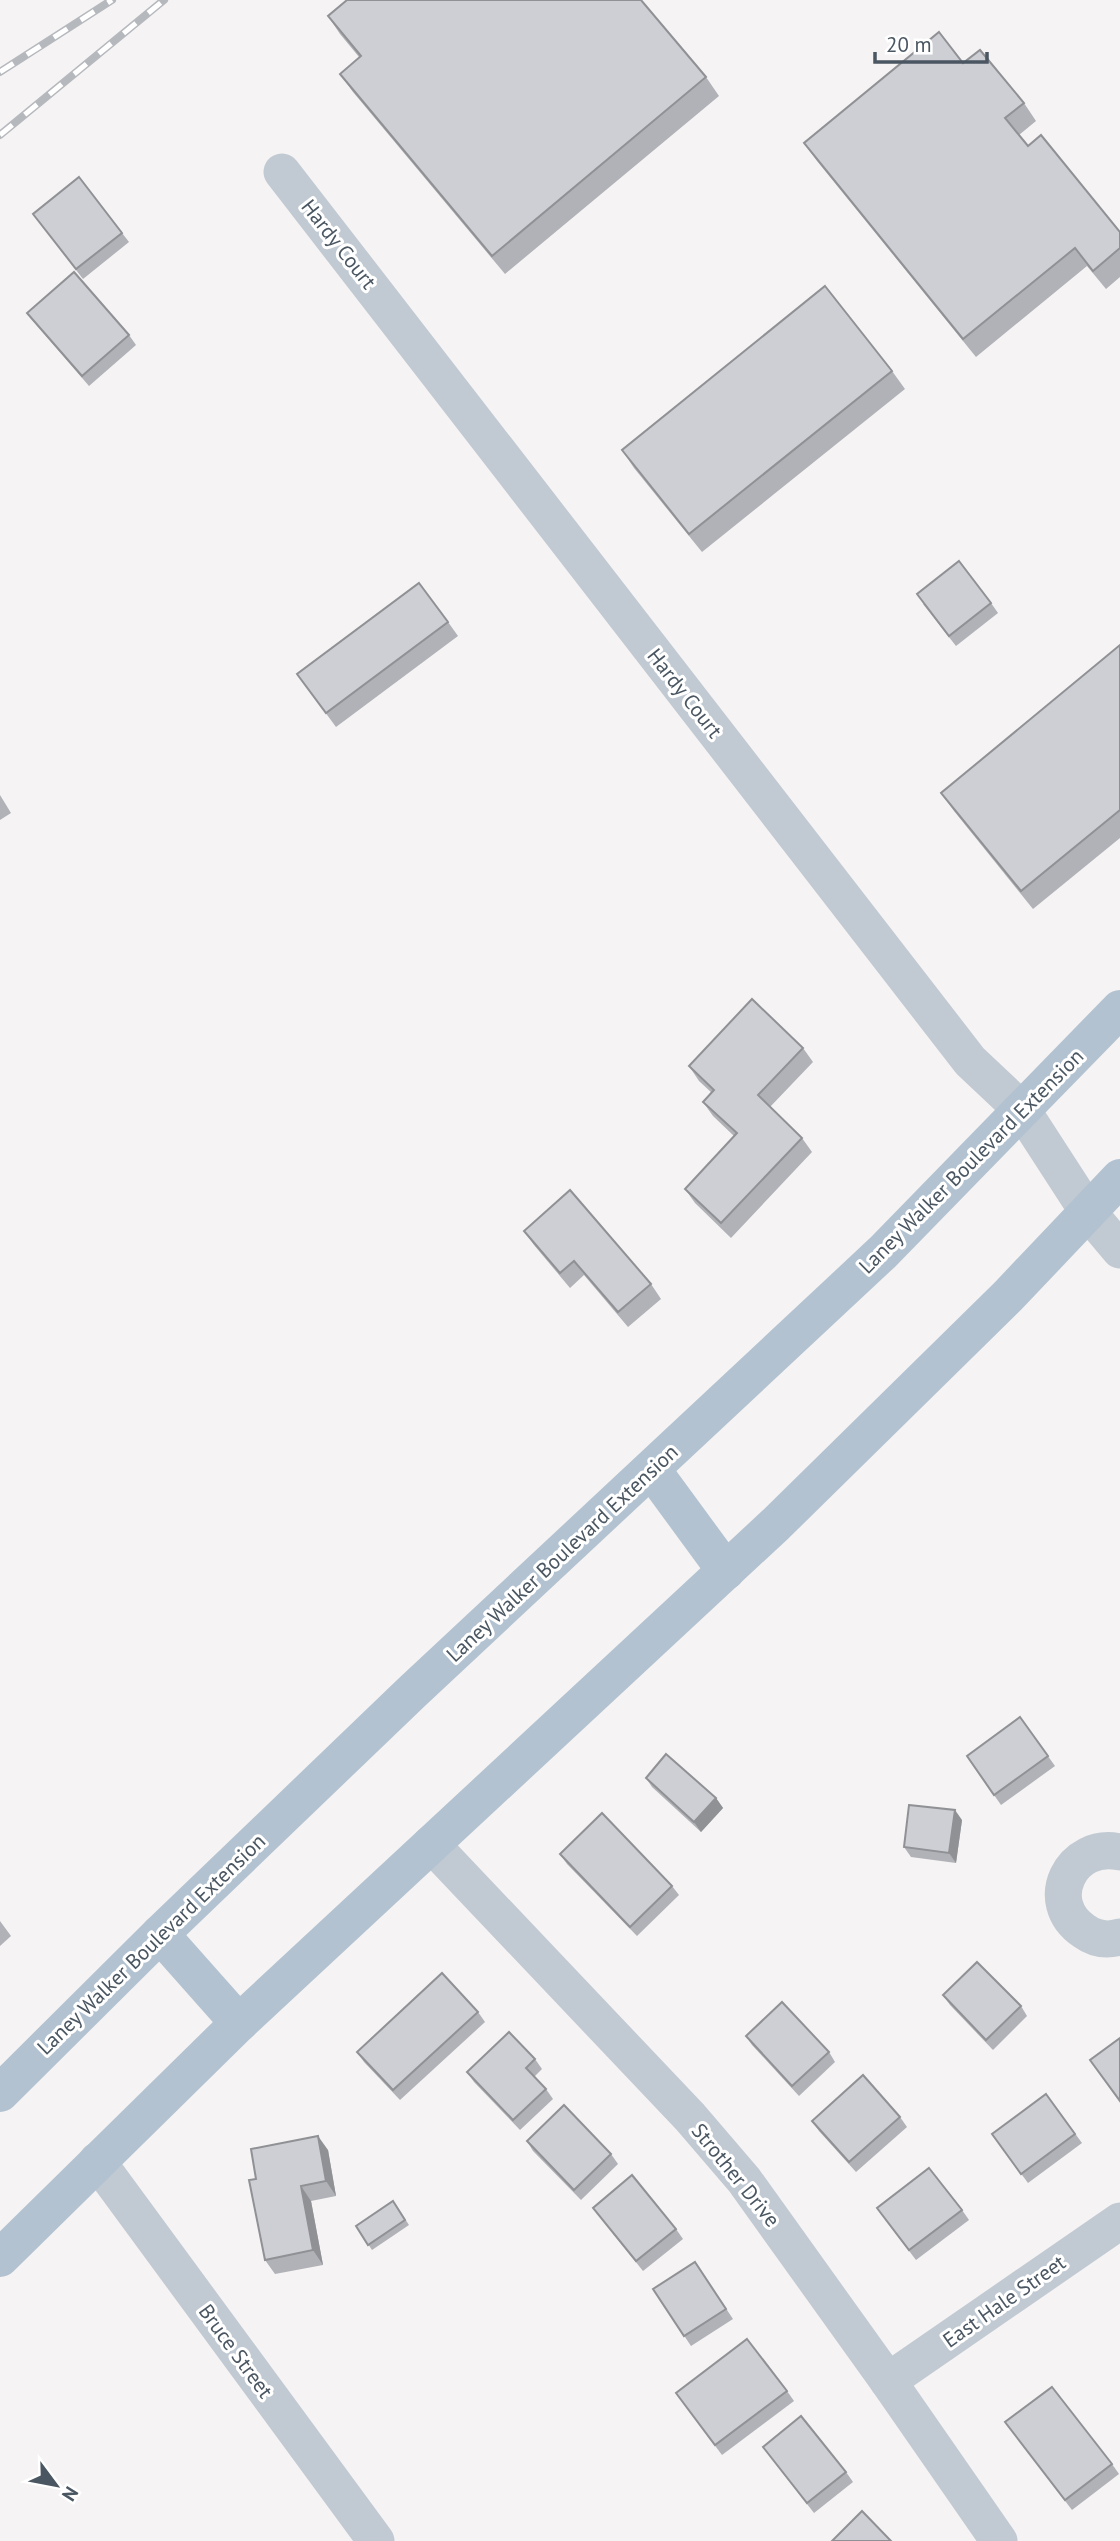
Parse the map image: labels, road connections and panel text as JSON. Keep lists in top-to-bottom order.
{
  "streets": {
    "main road": ["Laney Walker Boulevard Extension"],
    "street": [
      "Hardy Court",
      "Strother Drive",
      "East Hale Street",
      "Bruce Street"
    ]
  },
  "crossings": [
    ["Hardy Court", "Laney Walker Boulevard Extension"],
    ["Strother Drive", "East Hale Street"]
  ],
  "scale_bar": "20 m",
  "north": "bottom right"
}
